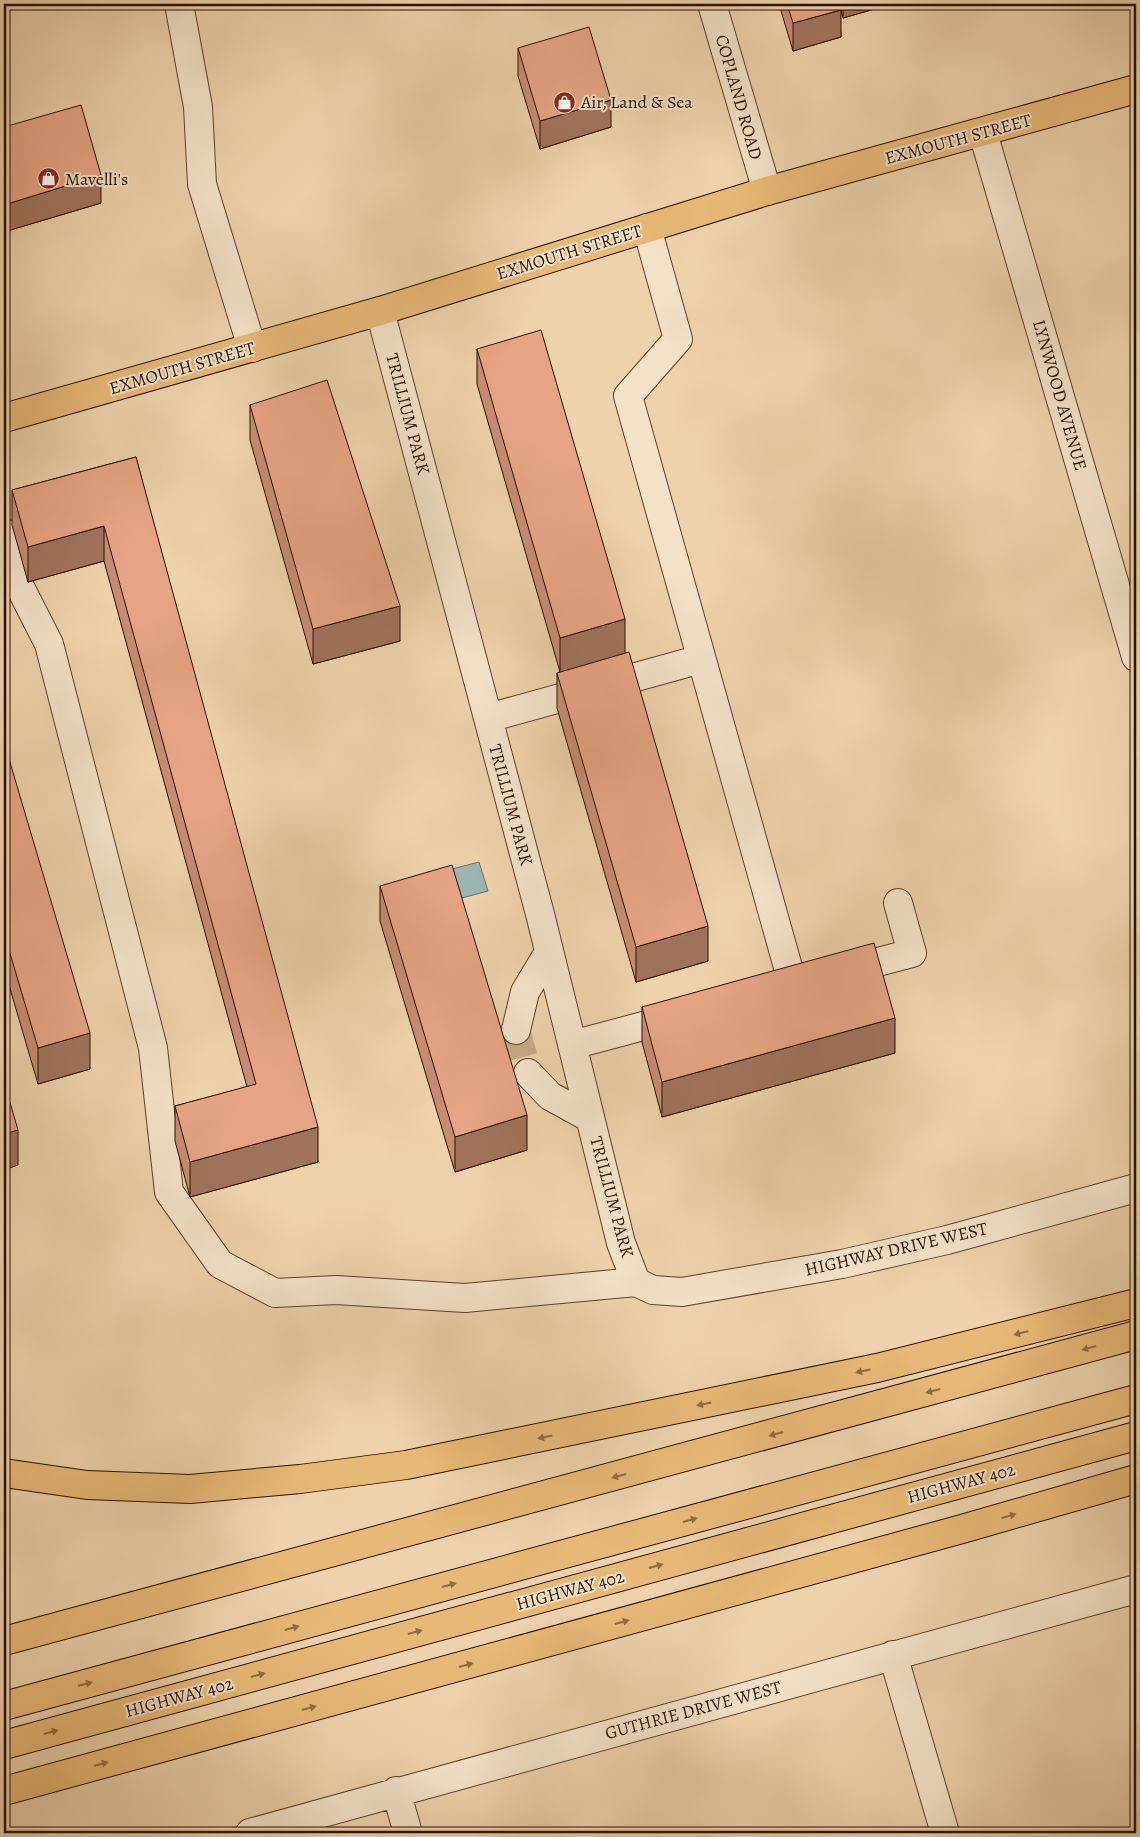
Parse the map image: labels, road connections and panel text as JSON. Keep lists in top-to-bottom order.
{
  "streets": {
    "main road": ["EXMOUTH STREET", "HIGHWAY 402"],
    "street": [
      "COPLAND ROAD",
      "LYNWOOD AVENUE",
      "TRILLIUM PARK",
      "HIGHWAY DRIVE WEST",
      "GUTHRIE DRIVE WEST"
    ]
  },
  "crossings": [
    ["COPLAND ROAD", "EXMOUTH STREET"],
    ["EXMOUTH STREET", "LYNWOOD AVENUE"],
    ["EXMOUTH STREET", "TRILLIUM PARK"],
    ["TRILLIUM PARK", "HIGHWAY DRIVE WEST"]
  ],
  "places": {
    "shop": ["Air, Land & Sea", "Mavelli's"]
  }
}
